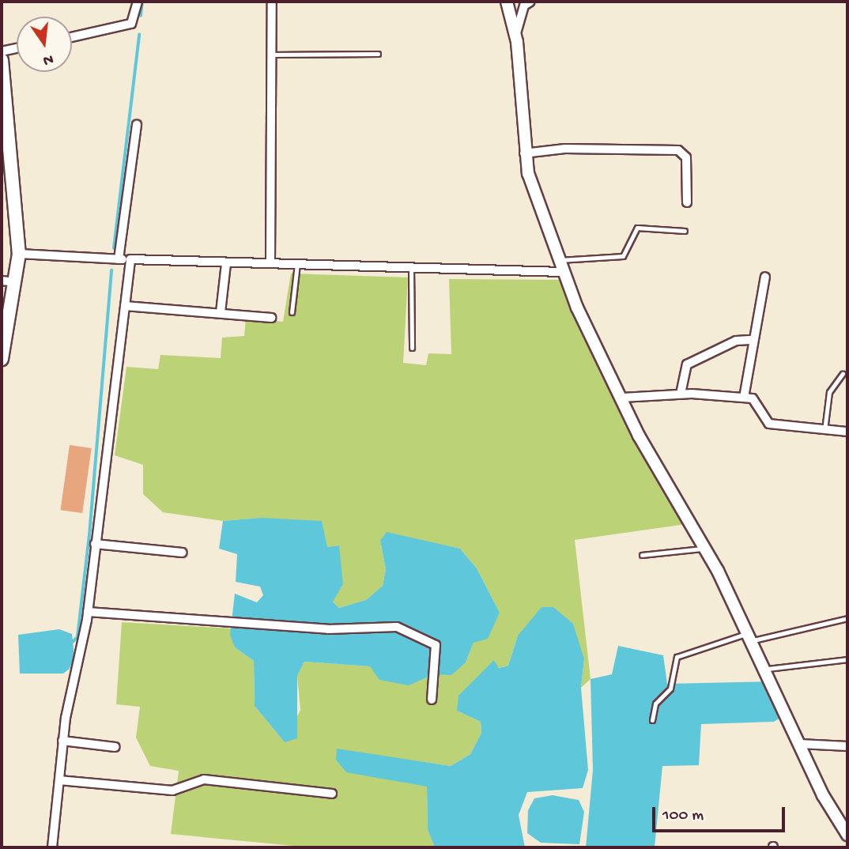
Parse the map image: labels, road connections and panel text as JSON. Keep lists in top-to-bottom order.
{
  "scale_bar": "100 m",
  "north": "bottom"
}
